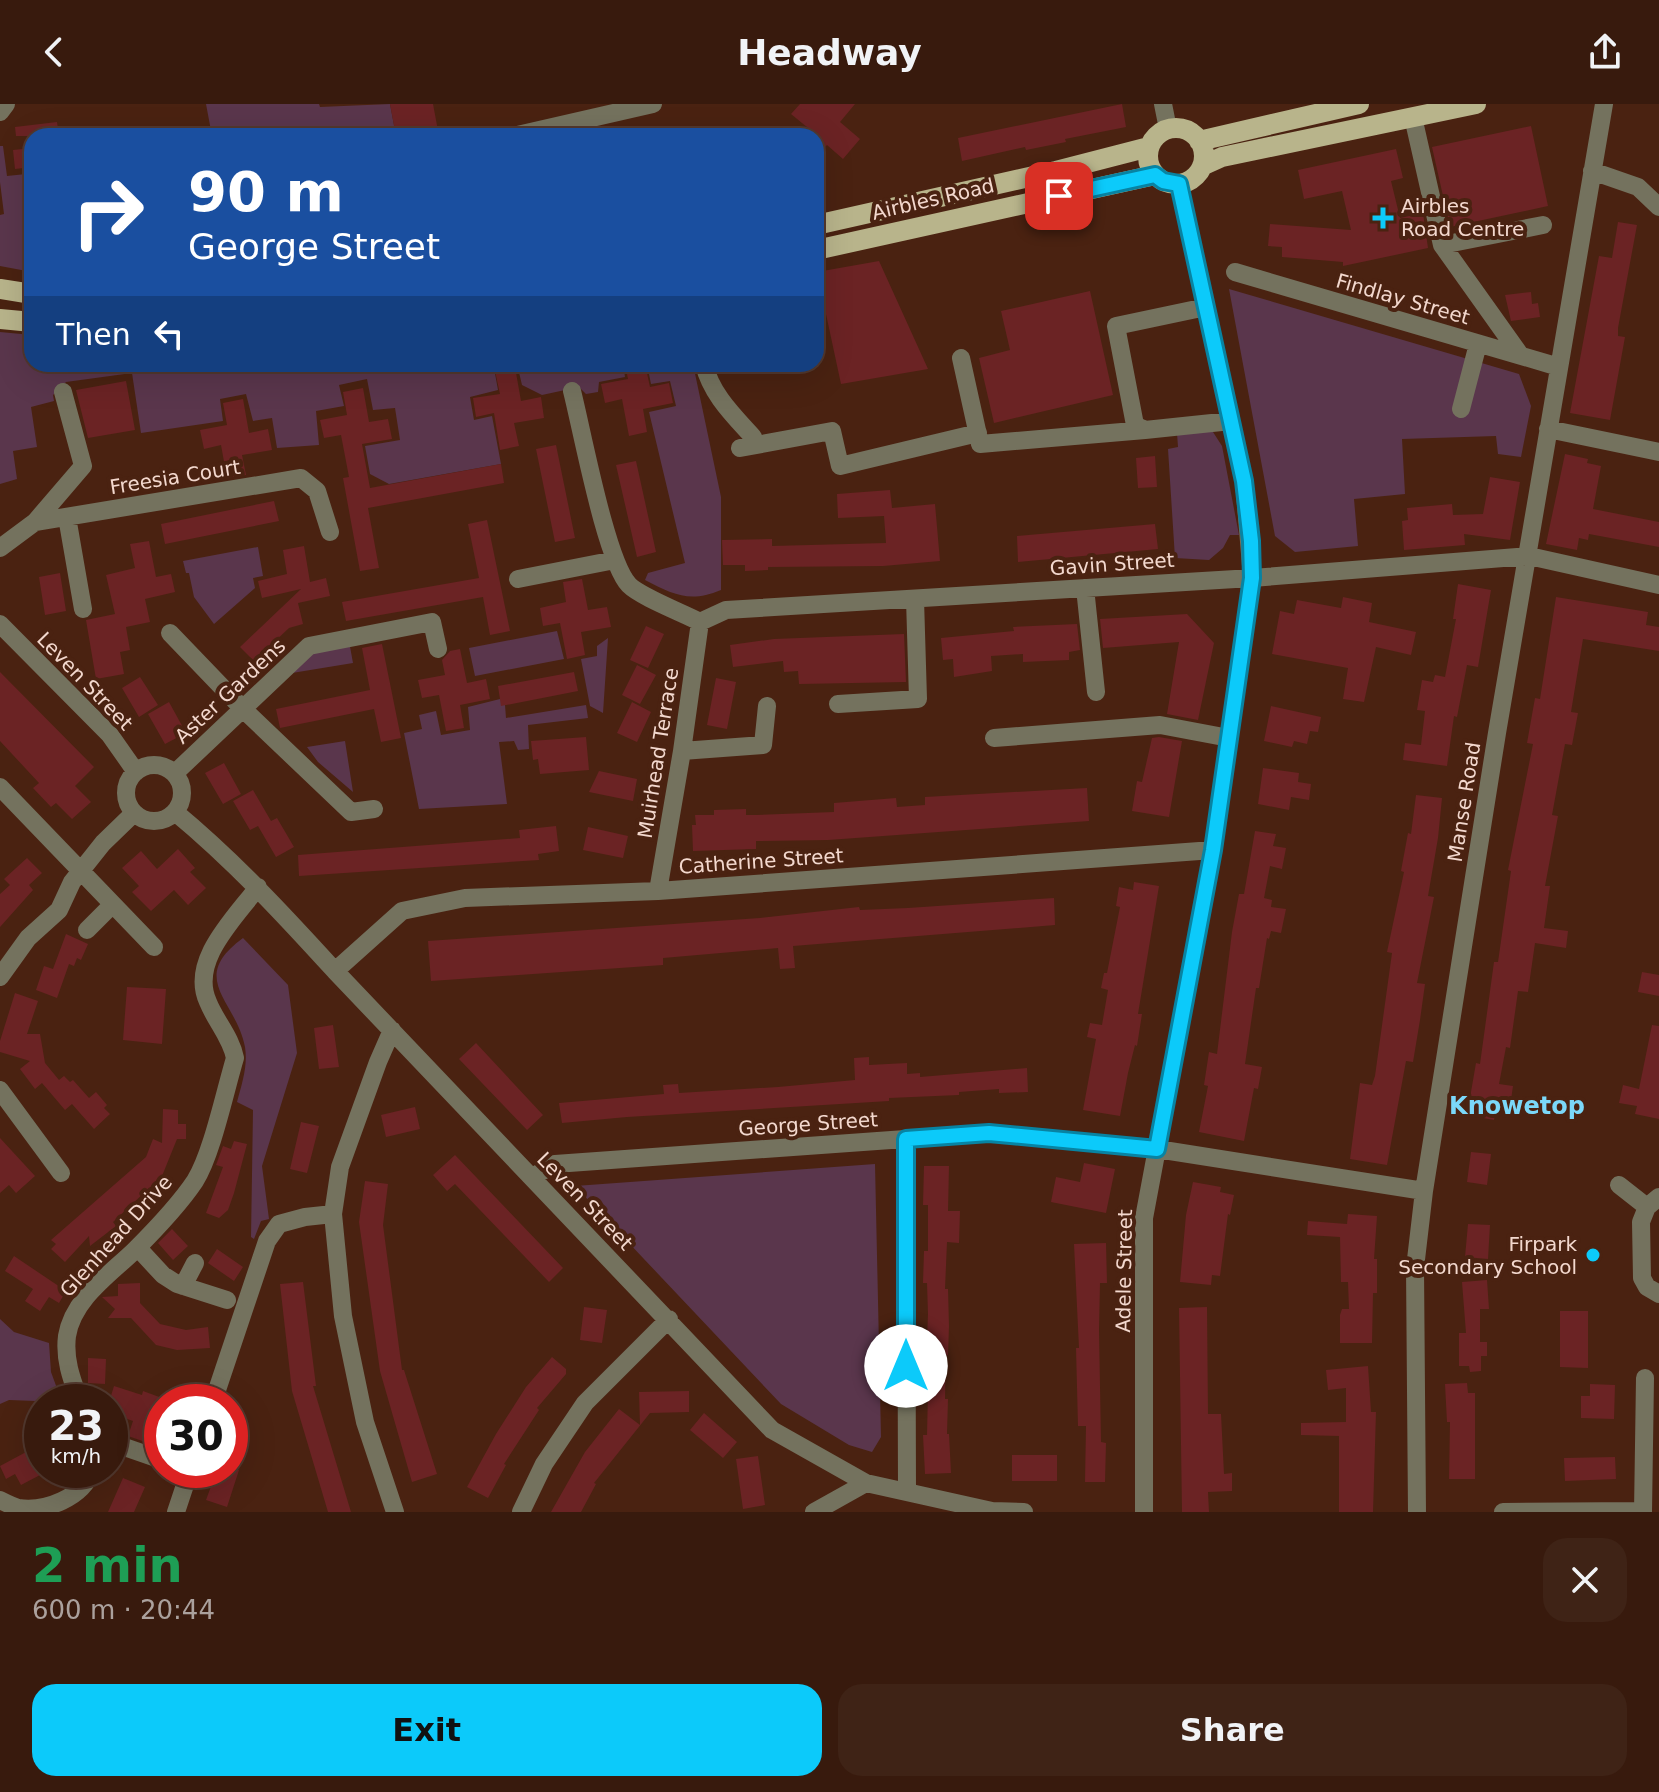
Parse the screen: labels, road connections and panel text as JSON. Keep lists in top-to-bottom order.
{
  "streets": {
    "main road": ["Airbles Road"],
    "street": [
      "Findlay Street",
      "Freesia Court",
      "Gavin Street",
      "Leven Street",
      "Aster Gardens",
      "Muirhead Terrace",
      "Manse Road",
      "Catherine Street",
      "George Street",
      "Glenhead Drive",
      "Adele Street"
    ]
  },
  "crossings": [
    ["Airbles Road", "Adele Street"],
    ["Findlay Street", "Manse Road"],
    ["Gavin Street", "Muirhead Terrace"],
    ["Gavin Street", "Manse Road"],
    ["Gavin Street", "Adele Street"],
    ["Leven Street", "Aster Gardens"],
    ["Leven Street", "Catherine Street"],
    ["Leven Street", "George Street"],
    ["Leven Street", "Glenhead Drive"],
    ["Muirhead Terrace", "Catherine Street"],
    ["Manse Road", "George Street"],
    ["Catherine Street", "Adele Street"],
    ["George Street", "Adele Street"]
  ],
  "districts": ["Knowetop"],
  "places": {
    "health": ["Airbles Road Centre"],
    "other": ["Firpark Secondary School"]
  },
  "page": {
    "header": "Headway",
    "turn": ["90 m", "George Street"],
    "then": "Then",
    "speed": "23 km/h",
    "limit": "30",
    "heading": ["2 min", "600 m · 20:44"],
    "buttons": ["Exit", "Share"]
  }
}
